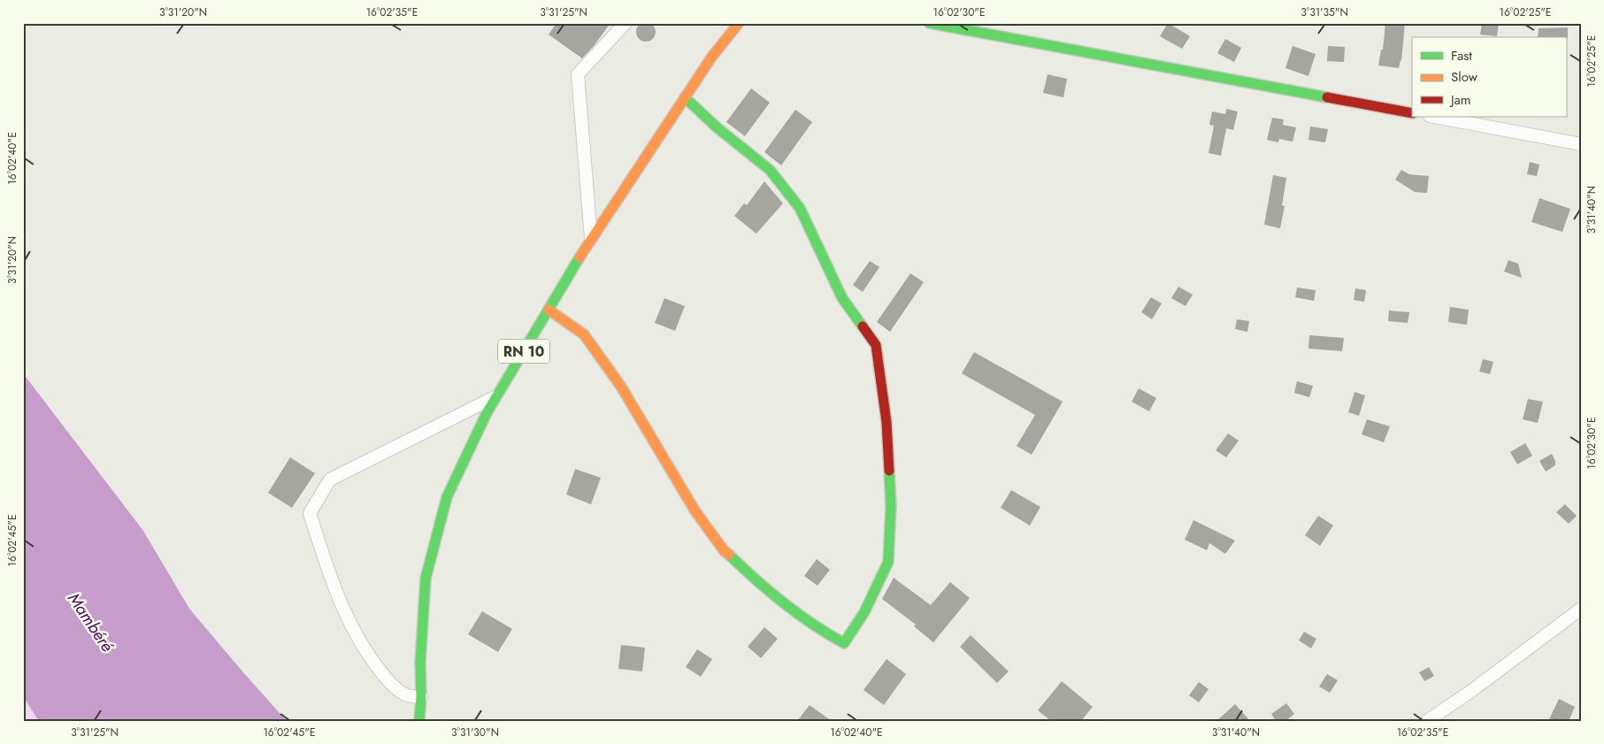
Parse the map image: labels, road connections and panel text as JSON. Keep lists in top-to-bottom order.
{
  "streets": {
    "street": ["RN 10"]
  },
  "water": ["Mambéré"],
  "legend": ["Fast", "Slow", "Jam"],
  "coordinates": [
    "3°31'20\"N",
    "16°02'35\"E",
    "3°31'25\"N",
    "16°02'30\"E",
    "3°31'35\"N",
    "16°02'25\"E",
    "16°02'40\"E",
    "3°31'40\"N",
    "16°02'45\"E",
    "3°31'30\"N"
  ]
}
